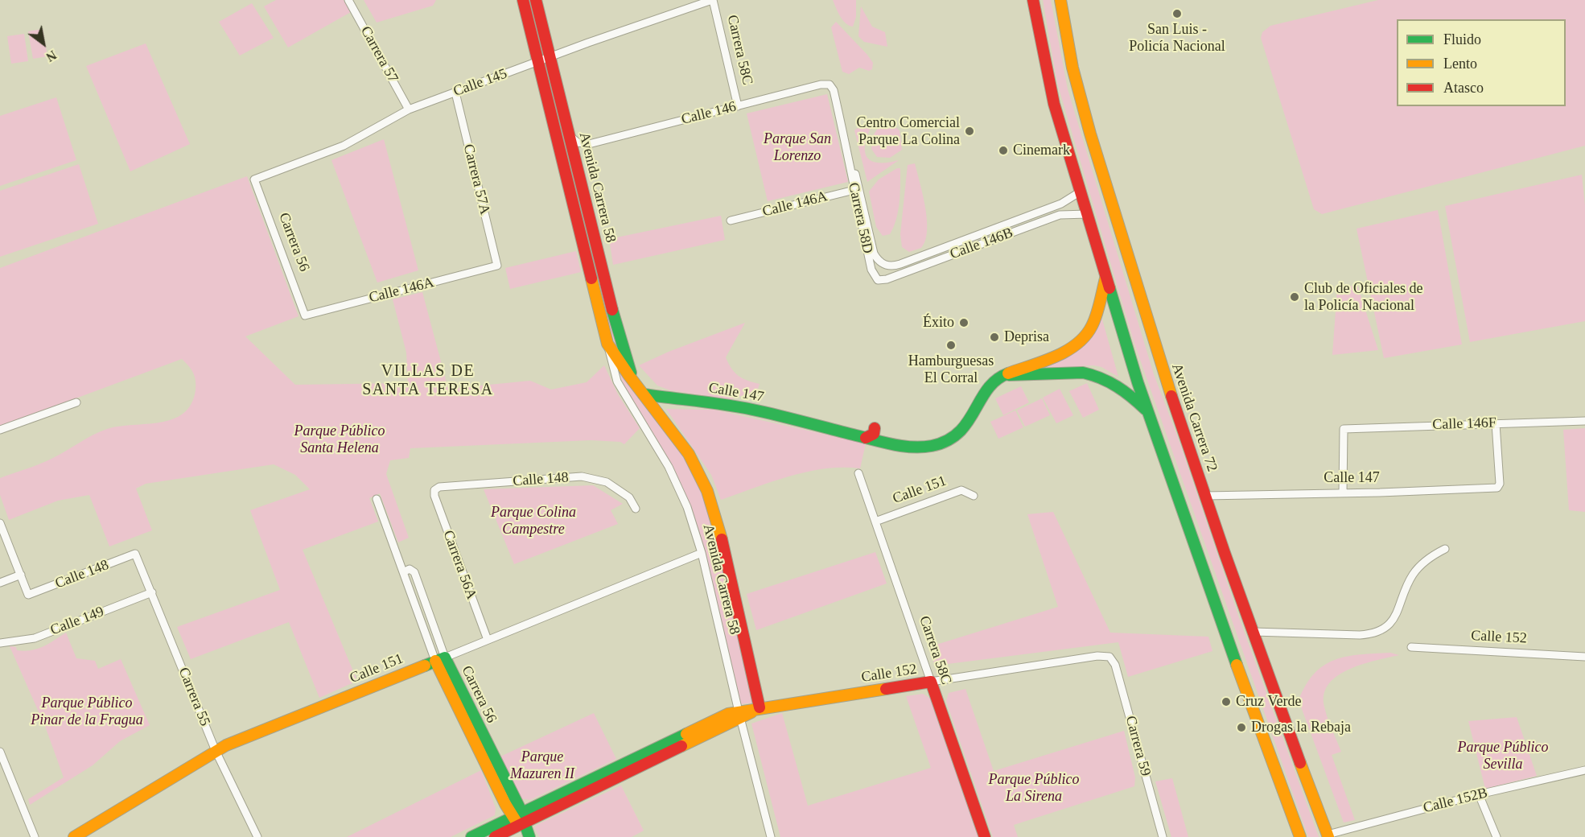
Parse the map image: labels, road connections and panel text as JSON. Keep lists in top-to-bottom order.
{
  "streets": {
    "main road": [
      "Carrera 58C",
      "Avenida Carrera 58",
      "Carrera 56",
      "Calle 147",
      "Avenida Carrera 72",
      "Calle 151",
      "Calle 152"
    ],
    "street": [
      "Carrera 57",
      "Calle 145",
      "Calle 146",
      "Carrera 57A",
      "Calle 146A",
      "Carrera 58D",
      "Calle 146B",
      "Calle 146F",
      "Calle 148",
      "Carrera 56A",
      "Calle 149",
      "Carrera 55",
      "Carrera 59",
      "Calle 152B"
    ]
  },
  "crossings": [
    ["Carrera 58C", "Calle 145"],
    ["Carrera 58C", "Calle 146"],
    ["Carrera 58C", "Calle 151"],
    ["Carrera 58C", "Calle 152"],
    ["Carrera 57", "Calle 145"],
    ["Calle 145", "Carrera 57A"],
    ["Calle 145", "Avenida Carrera 58"],
    ["Calle 145", "Carrera 56"],
    ["Calle 146", "Carrera 58D"],
    ["Carrera 57A", "Calle 146A"],
    ["Avenida Carrera 58", "Calle 147"],
    ["Avenida Carrera 58", "Calle 151"],
    ["Avenida Carrera 58", "Calle 152"],
    ["Calle 146A", "Carrera 58D"],
    ["Calle 146A", "Carrera 56"],
    ["Carrera 58D", "Calle 146B"],
    ["Carrera 56", "Calle 151"],
    ["Carrera 56", "Calle 152"],
    ["Calle 147", "Avenida Carrera 72"],
    ["Calle 147", "Calle 146F"],
    ["Avenida Carrera 72", "Calle 152B"],
    ["Calle 148", "Carrera 56A"],
    ["Calle 148", "Carrera 55"],
    ["Calle 151", "Carrera 56A"],
    ["Calle 151", "Carrera 55"],
    ["Calle 149", "Carrera 55"],
    ["Calle 152", "Carrera 59"]
  ],
  "districts": ["VILLAS DE SANTA TERESA"],
  "parks": [
    "Parque San Lorenzo",
    "Parque Público Santa Helena",
    "Parque Colina Campestre",
    "Parque Público Pinar de la Fragua",
    "Parque Público Sevilla",
    "Parque Mazuren II",
    "Parque Público La Sirena"
  ],
  "places": [
    "San Luis - Policía Nacional",
    "Centro Comercial Parque La Colina",
    "Cinemark",
    "Club de Oficiales de la Policía Nacional",
    "Éxito",
    "Deprisa",
    "Hamburguesas El Corral",
    "Cruz Verde",
    "Drogas la Rebaja"
  ],
  "legend": ["Fluido", "Lento", "Atasco"],
  "north": "bottom right"
}
